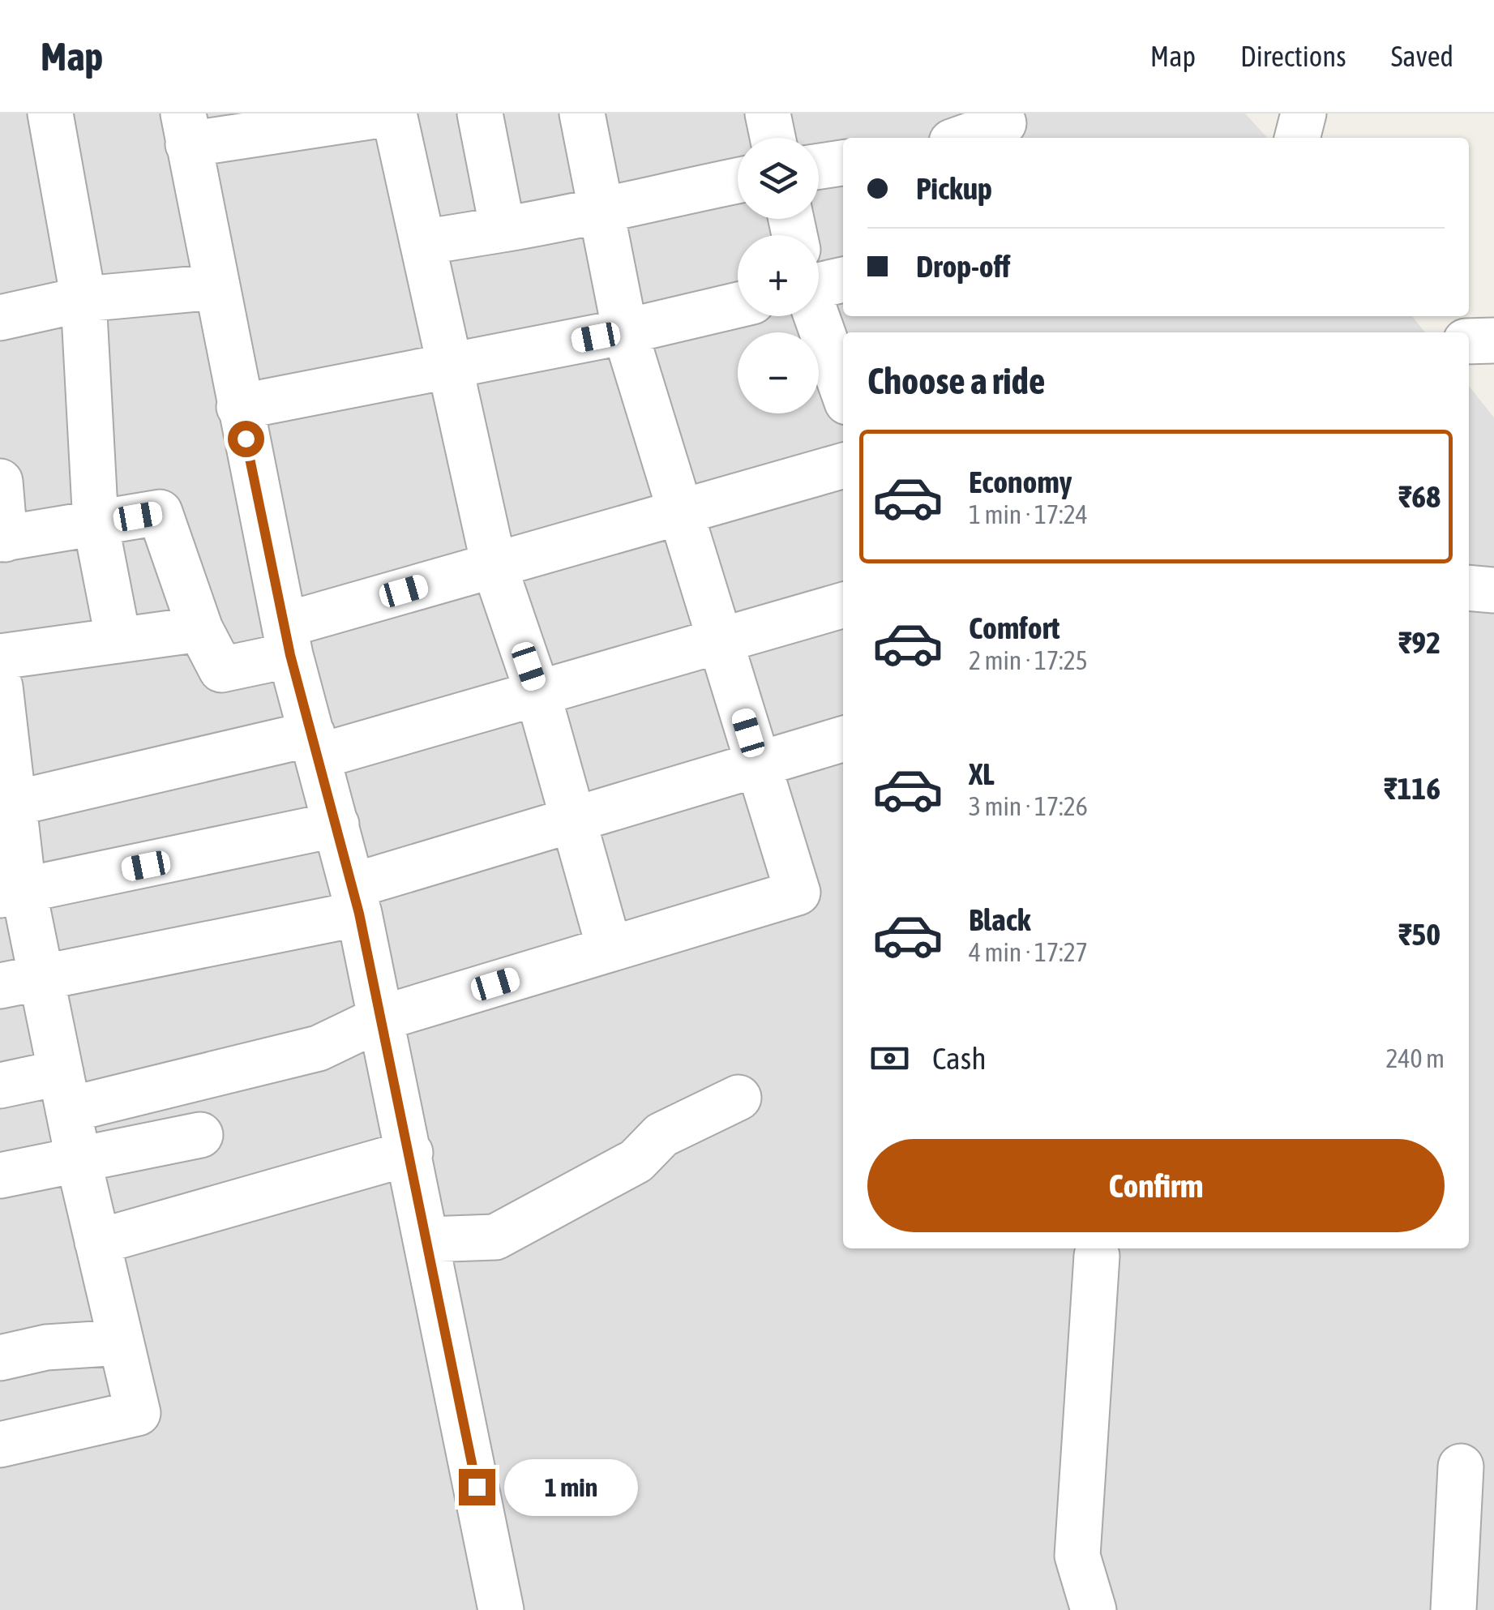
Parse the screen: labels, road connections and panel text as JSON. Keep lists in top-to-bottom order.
{
  "page": {
    "header": "Map",
    "nav": ["Map", "Directions", "Saved"],
    "map_buttons": ["+", "−"],
    "banner": ["Pickup", "Drop-off"],
    "heading": "Choose a ride",
    "list": [
      {
        "name": "Economy",
        "note": "1 min · 17:24",
        "value": "₹68"
      },
      {
        "name": "Comfort",
        "note": "2 min · 17:25",
        "value": "₹92"
      },
      {
        "name": "XL",
        "note": "3 min · 17:26",
        "value": "₹116"
      },
      {
        "name": "Black",
        "note": "4 min · 17:27",
        "value": "₹50"
      }
    ],
    "pay": ["Cash", "240 m"],
    "buttons": "Confirm",
    "bubble": "1 min"
  }
}
